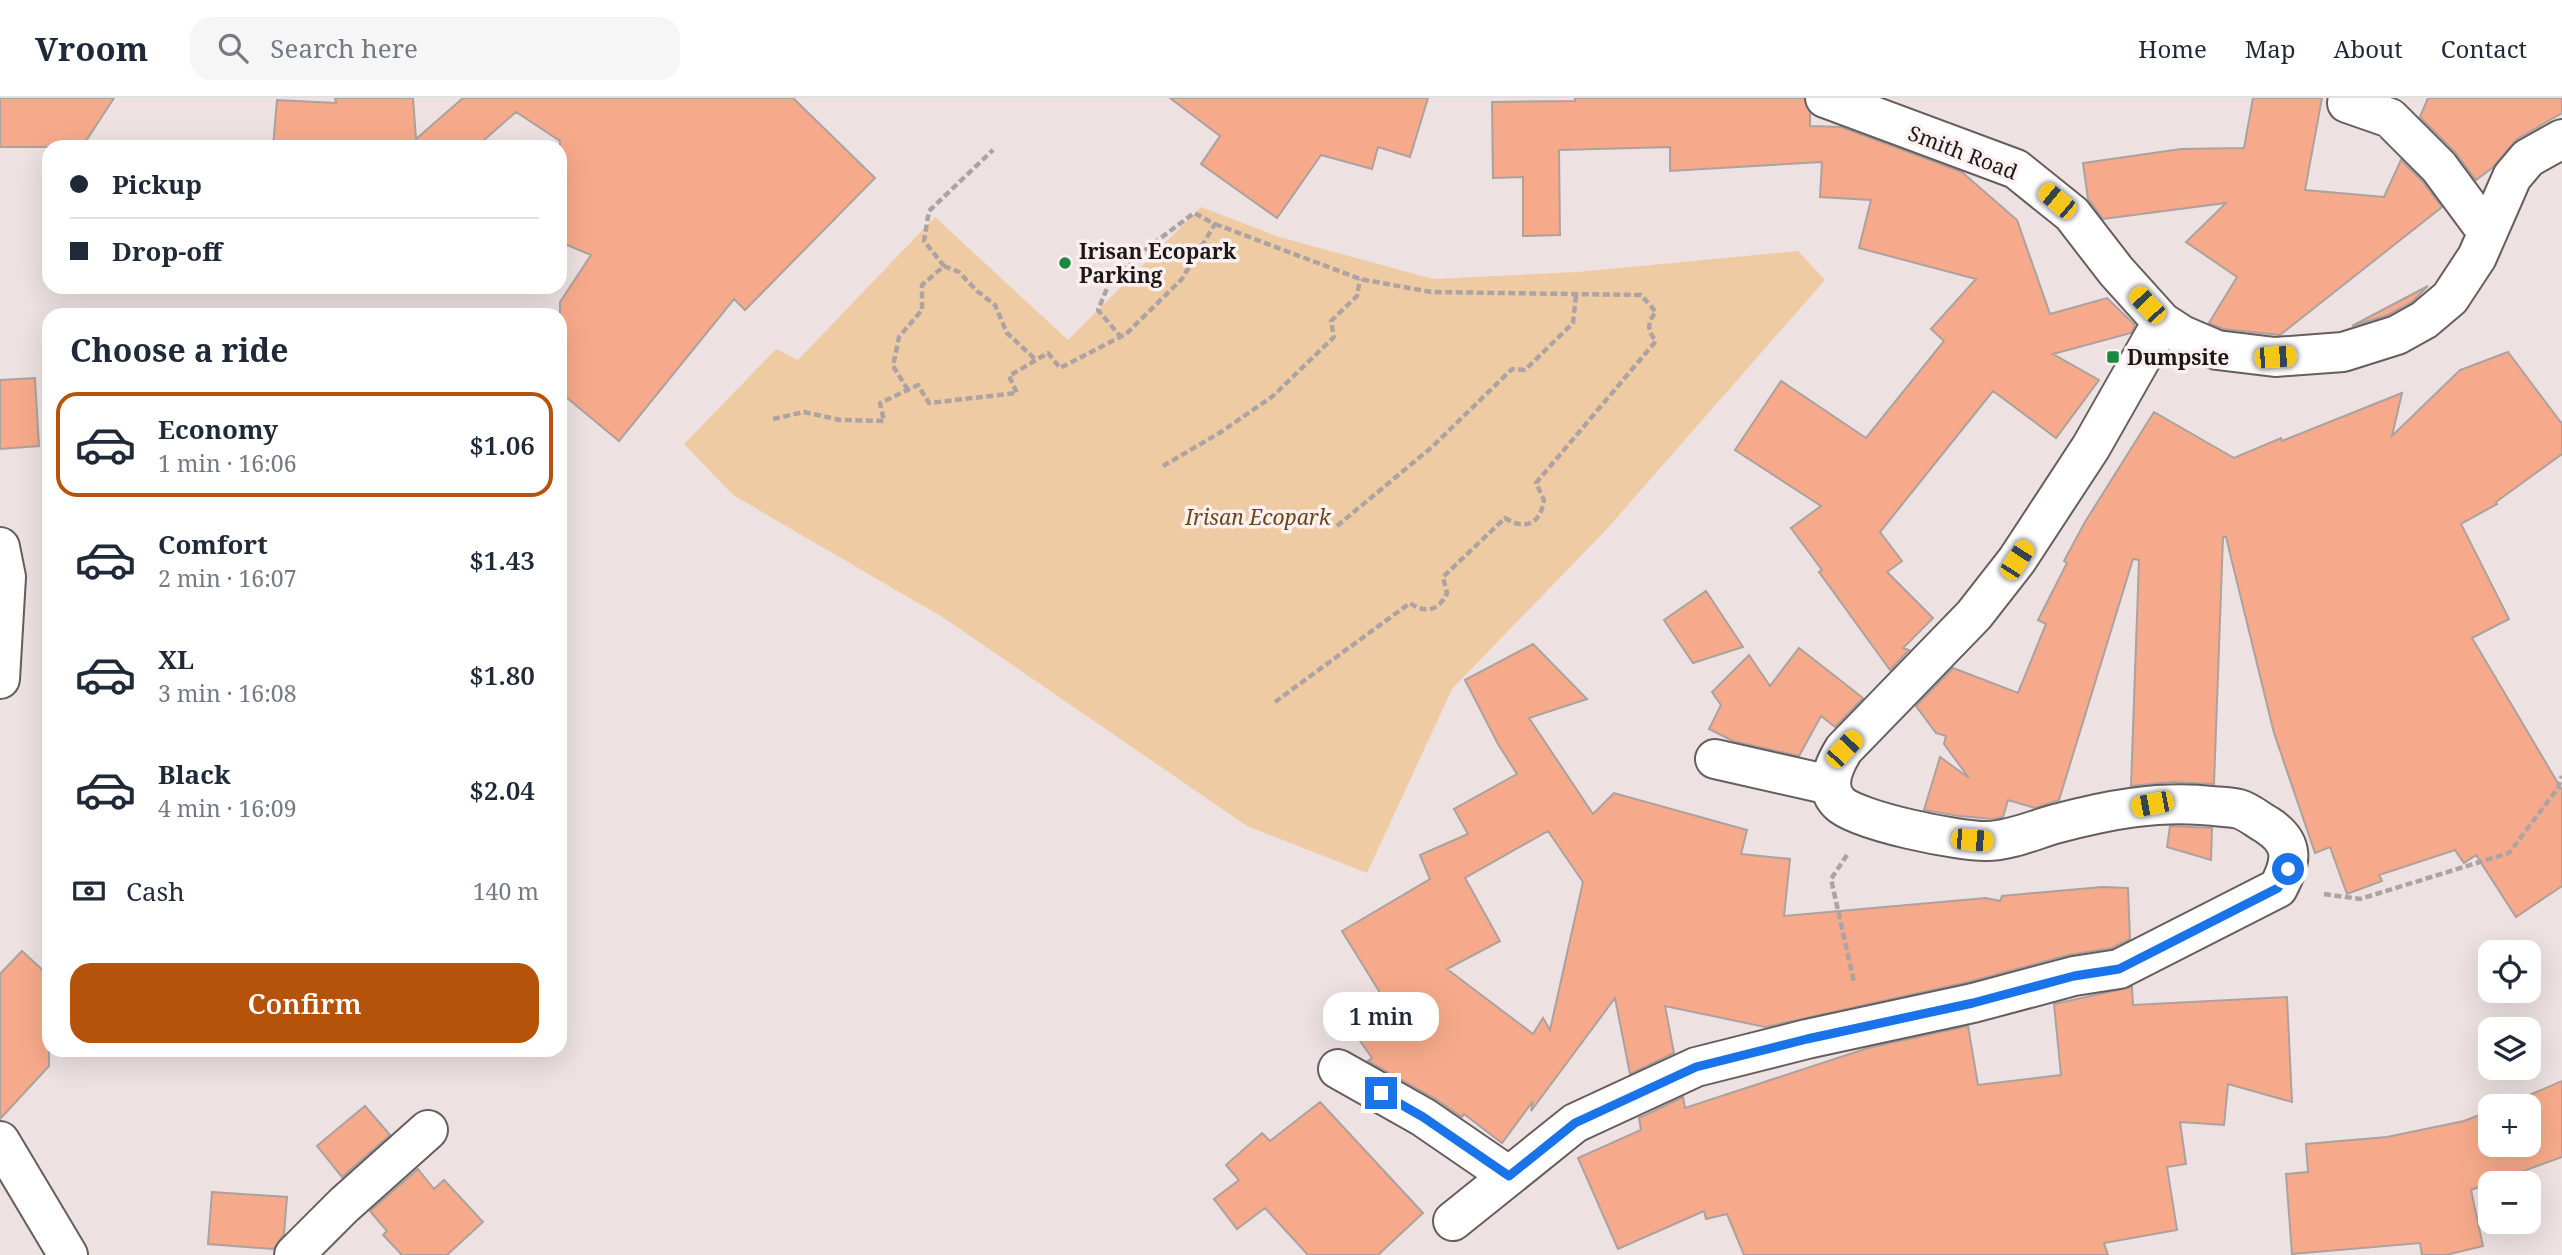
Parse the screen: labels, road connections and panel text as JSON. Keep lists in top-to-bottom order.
{
  "streets": {
    "street": ["Smith Road"]
  },
  "parks": ["Irisan Ecopark"],
  "places": {
    "other": ["Irisan Ecopark Parking"],
    "transit": ["Dumpsite"]
  },
  "page": {
    "header": "Vroom",
    "search": "Search here",
    "nav": [
      "Home",
      "Map",
      "About",
      "Contact"
    ],
    "banner": ["Pickup", "Drop-off"],
    "heading": "Choose a ride",
    "list": [
      {
        "name": "Economy",
        "note": "1 min · 16:06",
        "value": "$1.06"
      },
      {
        "name": "Comfort",
        "note": "2 min · 16:07",
        "value": "$1.43"
      },
      {
        "name": "XL",
        "note": "3 min · 16:08",
        "value": "$1.80"
      },
      {
        "name": "Black",
        "note": "4 min · 16:09",
        "value": "$2.04"
      }
    ],
    "pay": ["Cash", "140 m"],
    "map_buttons": ["+", "−"],
    "buttons": "Confirm",
    "bubble": "1 min"
  }
}
